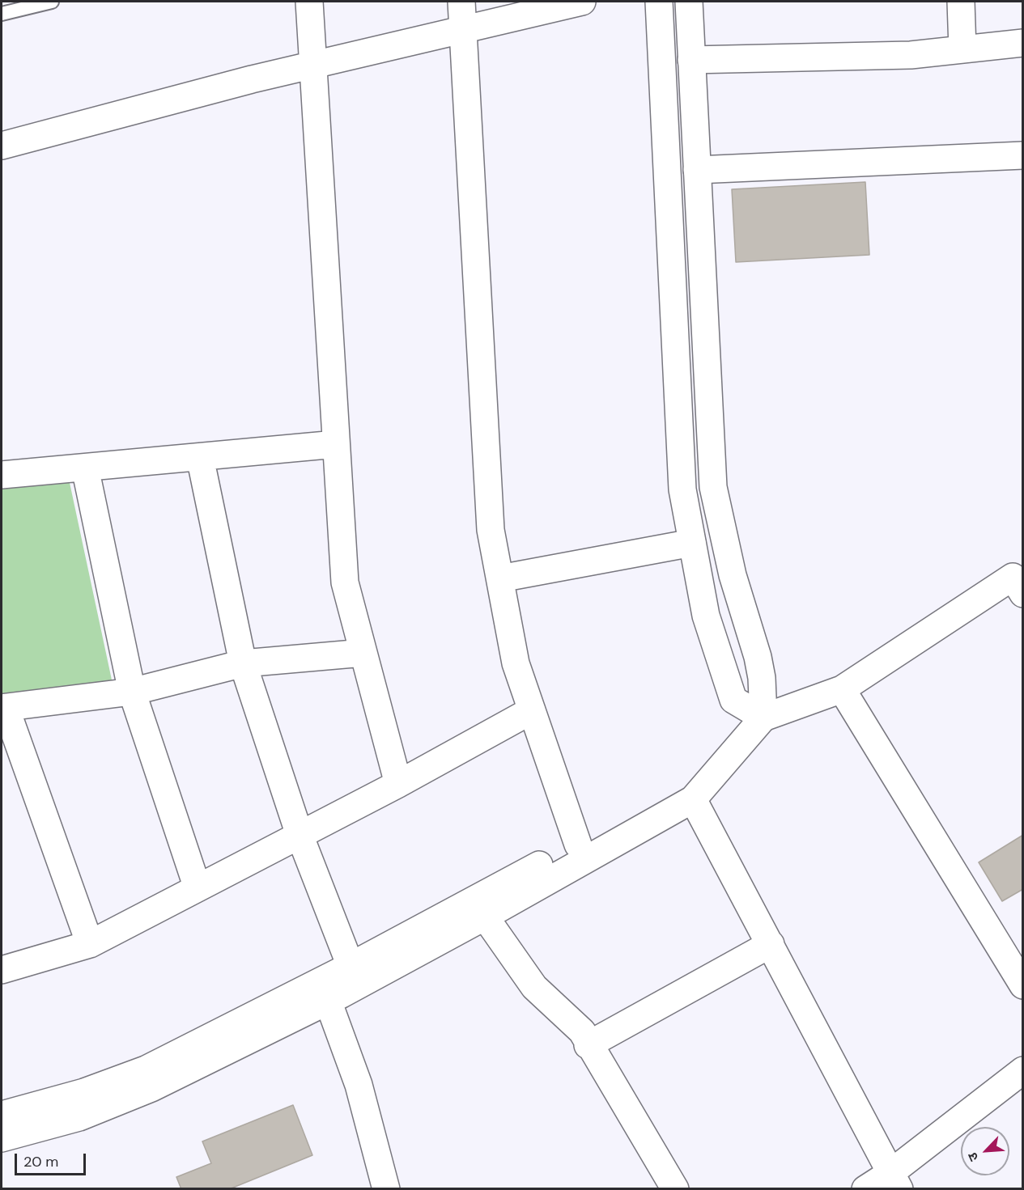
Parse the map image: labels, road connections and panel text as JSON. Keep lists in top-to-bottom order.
{
  "scale_bar": "20 m",
  "north": "bottom left"
}
